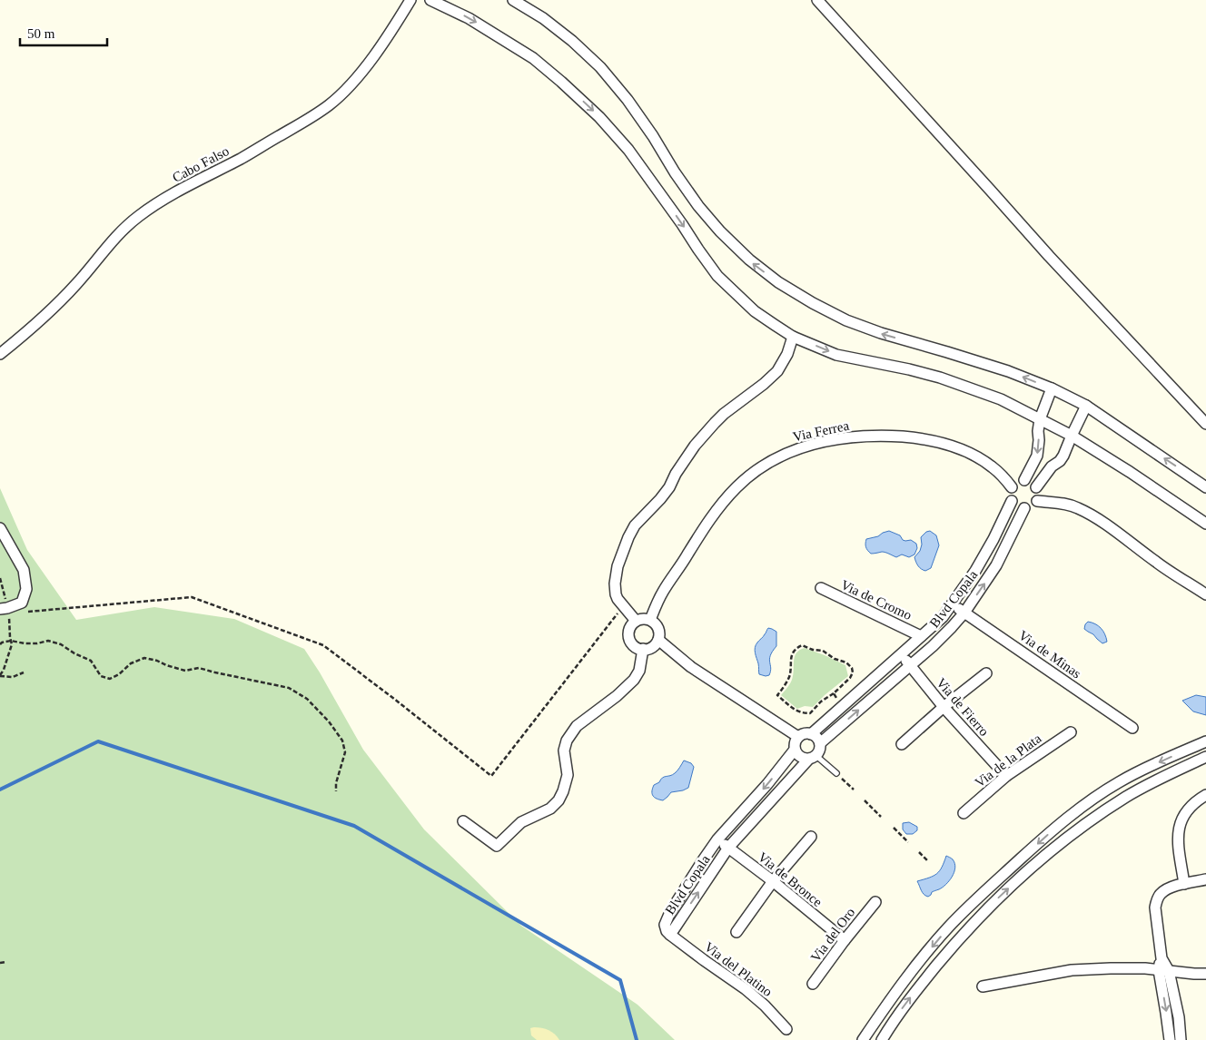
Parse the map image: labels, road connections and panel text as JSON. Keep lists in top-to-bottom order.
{
  "streets": {
    "street": [
      "Cabo Falso",
      "Via Ferrea",
      "Blvd Copala",
      "Via de Cromo",
      "Via de Minas",
      "Via de Fierro",
      "Via de la Plata",
      "Via de Bronce",
      "Via del Oro",
      "Via del Platino"
    ]
  },
  "crossings": [
    ["Via Ferrea", "Blvd Copala"],
    ["Blvd Copala", "Via de Cromo"],
    ["Blvd Copala", "Via de Minas"],
    ["Blvd Copala", "Via de Fierro"],
    ["Blvd Copala", "Via de Bronce"],
    ["Blvd Copala", "Via del Platino"],
    ["Via de Fierro", "Via de la Plata"],
    ["Via de Bronce", "Via del Oro"]
  ],
  "scale_bar": "50 m"
}
